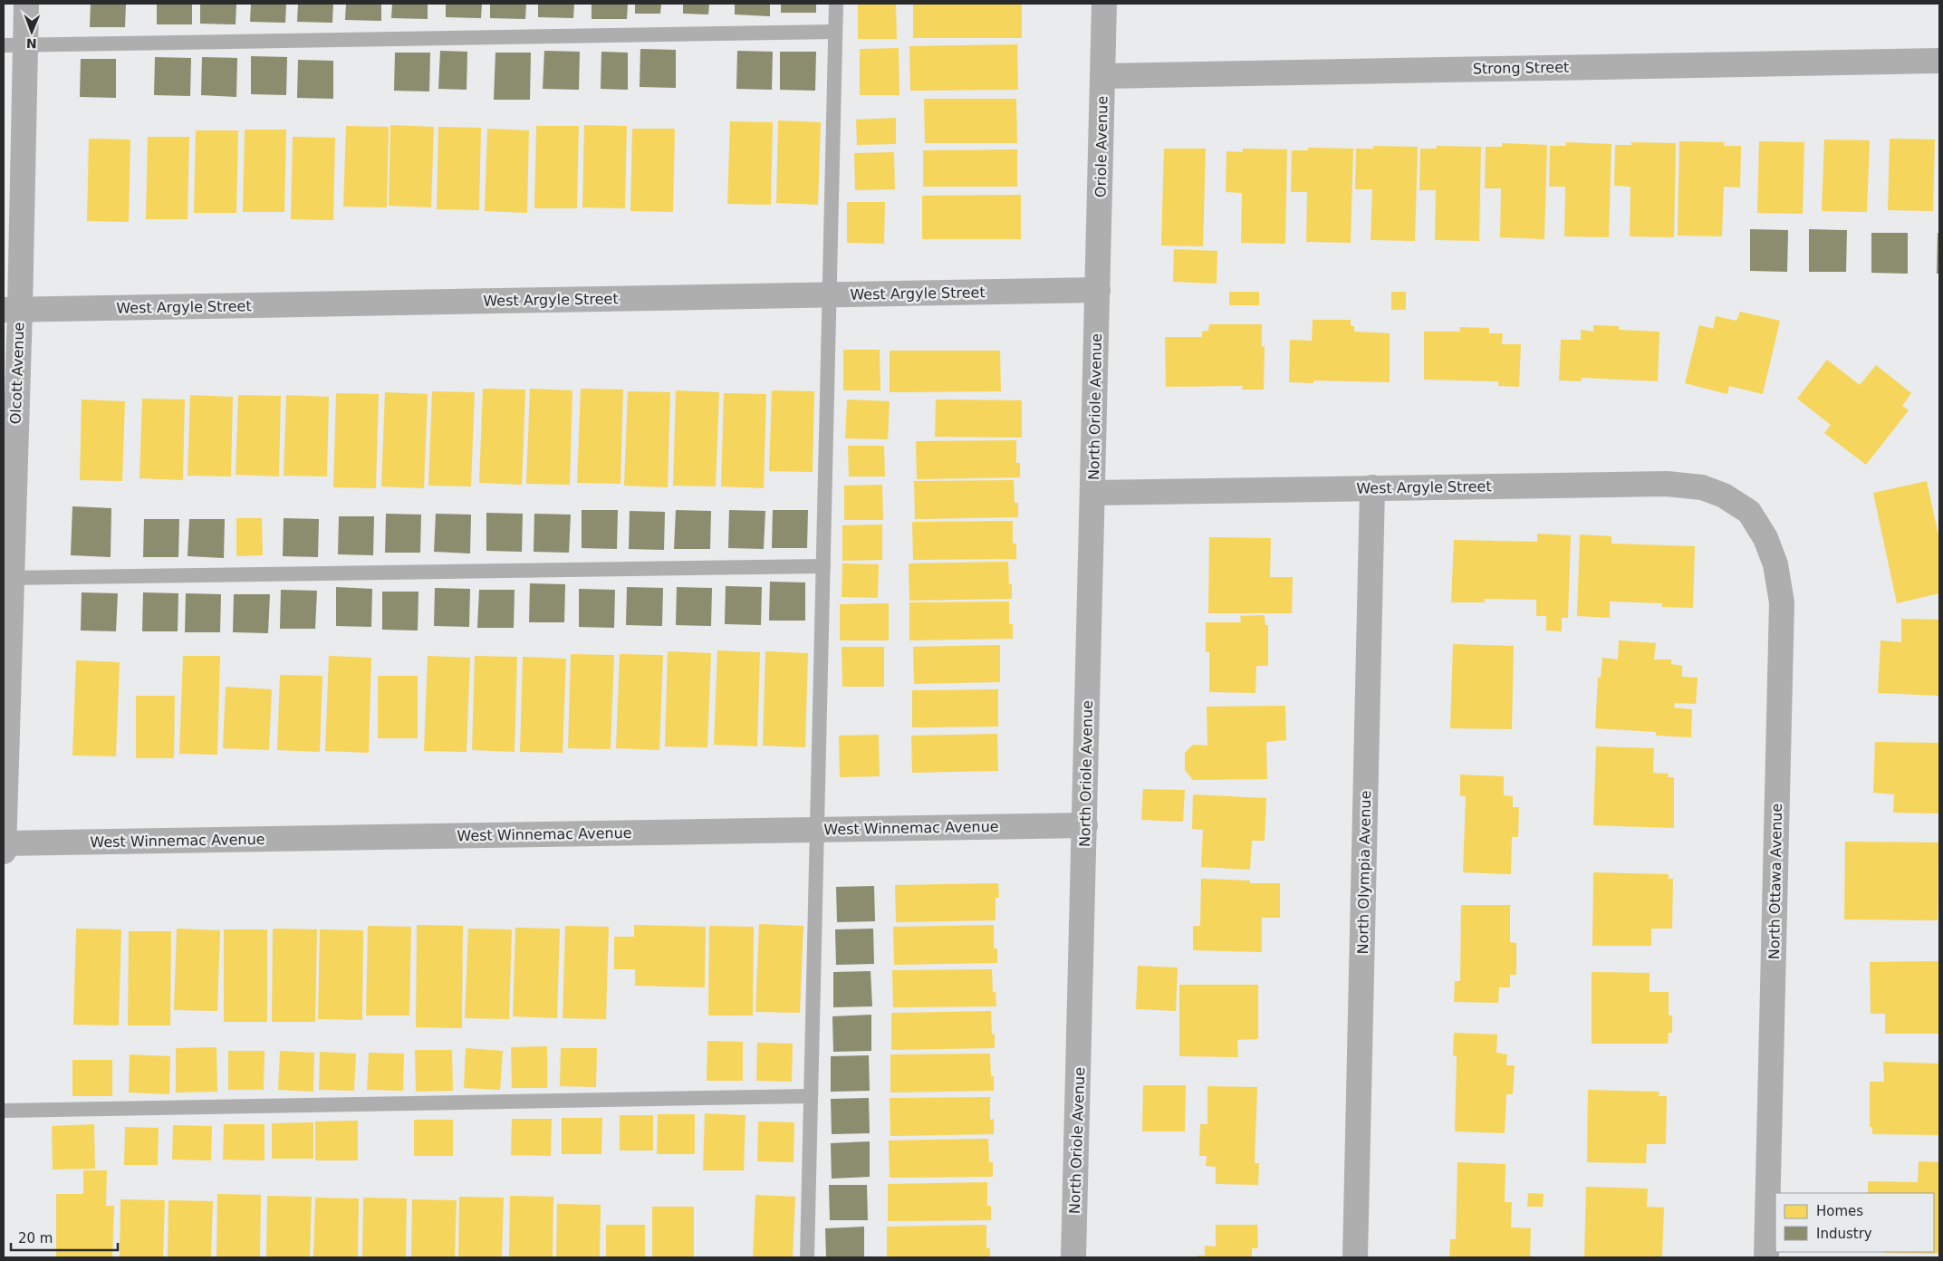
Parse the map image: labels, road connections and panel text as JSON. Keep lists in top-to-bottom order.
{
  "streets": {
    "street": [
      "Strong Street",
      "Oriole Avenue",
      "West Argyle Street",
      "Olcott Avenue",
      "North Oriole Avenue",
      "West Winnemac Avenue",
      "North Olympia Avenue",
      "North Ottawa Avenue"
    ]
  },
  "crossings": [
    ["Strong Street", "Oriole Avenue"],
    ["Oriole Avenue", "West Argyle Street"],
    ["Oriole Avenue", "North Oriole Avenue"],
    ["West Argyle Street", "Olcott Avenue"],
    ["West Argyle Street", "North Oriole Avenue"],
    ["West Argyle Street", "North Olympia Avenue"],
    ["West Argyle Street", "North Ottawa Avenue"],
    ["Olcott Avenue", "West Winnemac Avenue"],
    ["North Oriole Avenue", "West Winnemac Avenue"]
  ],
  "legend": ["Homes", "Industry"],
  "scale_bar": "20 m",
  "north": "bottom"
}
